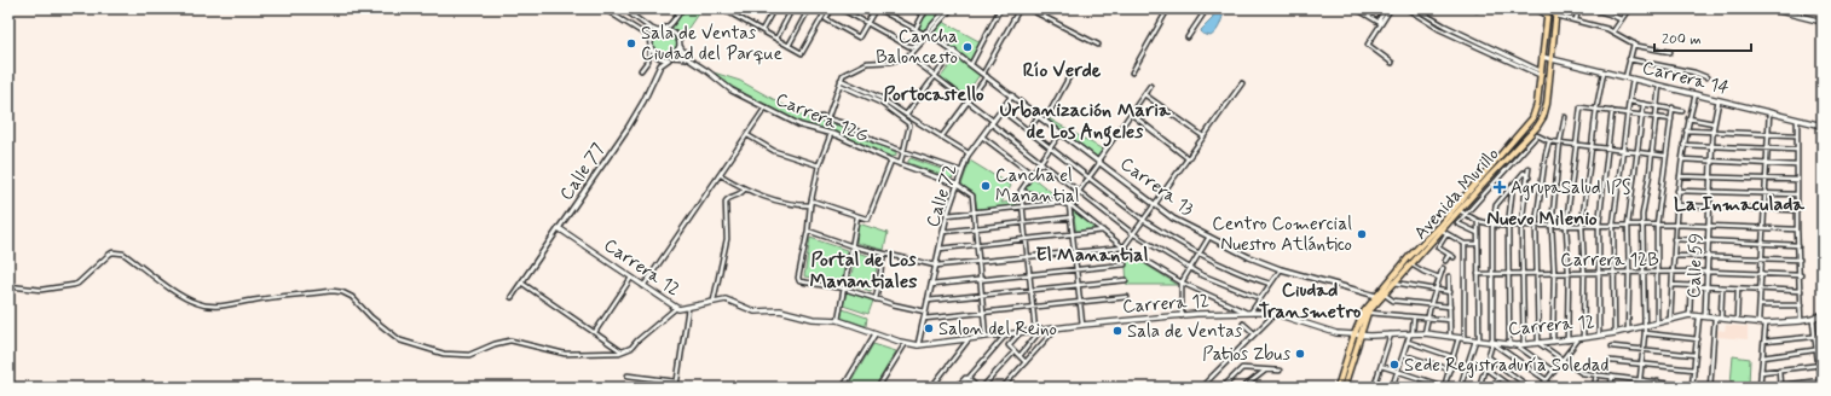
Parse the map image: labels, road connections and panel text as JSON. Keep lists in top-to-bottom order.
{
  "streets": {
    "main road": ["Carrera 14", "Avenida Murillo", "Carrera 12"],
    "street": [
      "Carrera 12G",
      "Calle 77",
      "Carrera 13",
      "Calle 72",
      "Carrera 12B",
      "Calle 59"
    ]
  },
  "crossings": [
    ["Carrera 14", "Avenida Murillo"],
    ["Carrera 14", "Calle 59"],
    ["Carrera 12G", "Calle 77"],
    ["Carrera 12G", "Calle 72"],
    ["Calle 77", "Carrera 12"],
    ["Carrera 13", "Avenida Murillo"],
    ["Carrera 13", "Calle 72"],
    ["Avenida Murillo", "Carrera 12"],
    ["Calle 72", "Carrera 12"],
    ["Carrera 12B", "Calle 59"],
    ["Calle 59", "Carrera 12"]
  ],
  "districts": [
    "Río Verde",
    "Portocastello",
    "Urbanización Maria de Los Angeles",
    "La Inmaculada",
    "Nuevo Milenio",
    "El Manantial",
    "Portal de Los Manantiales",
    "Ciudad Transmetro"
  ],
  "places": {
    "other": [
      "Sala de Ventas Ciudad del Parque",
      "Cancha Baloncesto",
      "Cancha el Manantial",
      "Centro Comercial Nuestro Atlántico",
      "Salon del Reino",
      "Sala de Ventas",
      "Patios Zbus",
      "Sede Registraduría Soledad"
    ],
    "health": ["AgrupaSalud IPS"]
  },
  "scale_bar": "200 m"
}
